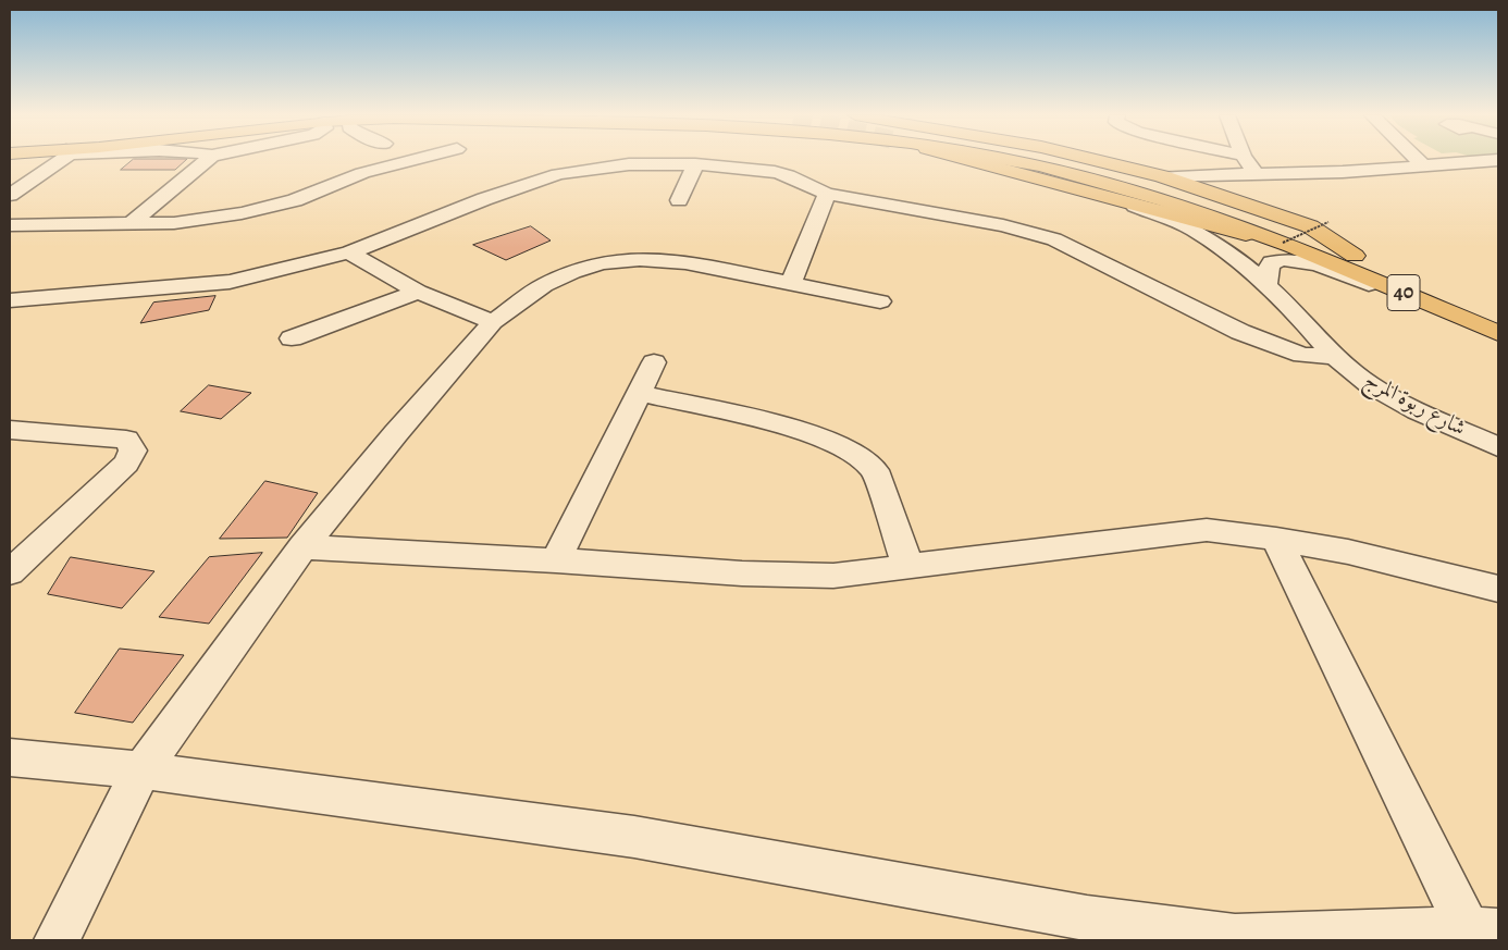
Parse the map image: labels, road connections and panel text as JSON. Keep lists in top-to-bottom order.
{
  "streets": {
    "main road": ["40"],
    "street": ["شارع ربوة المرج"]
  }
}
